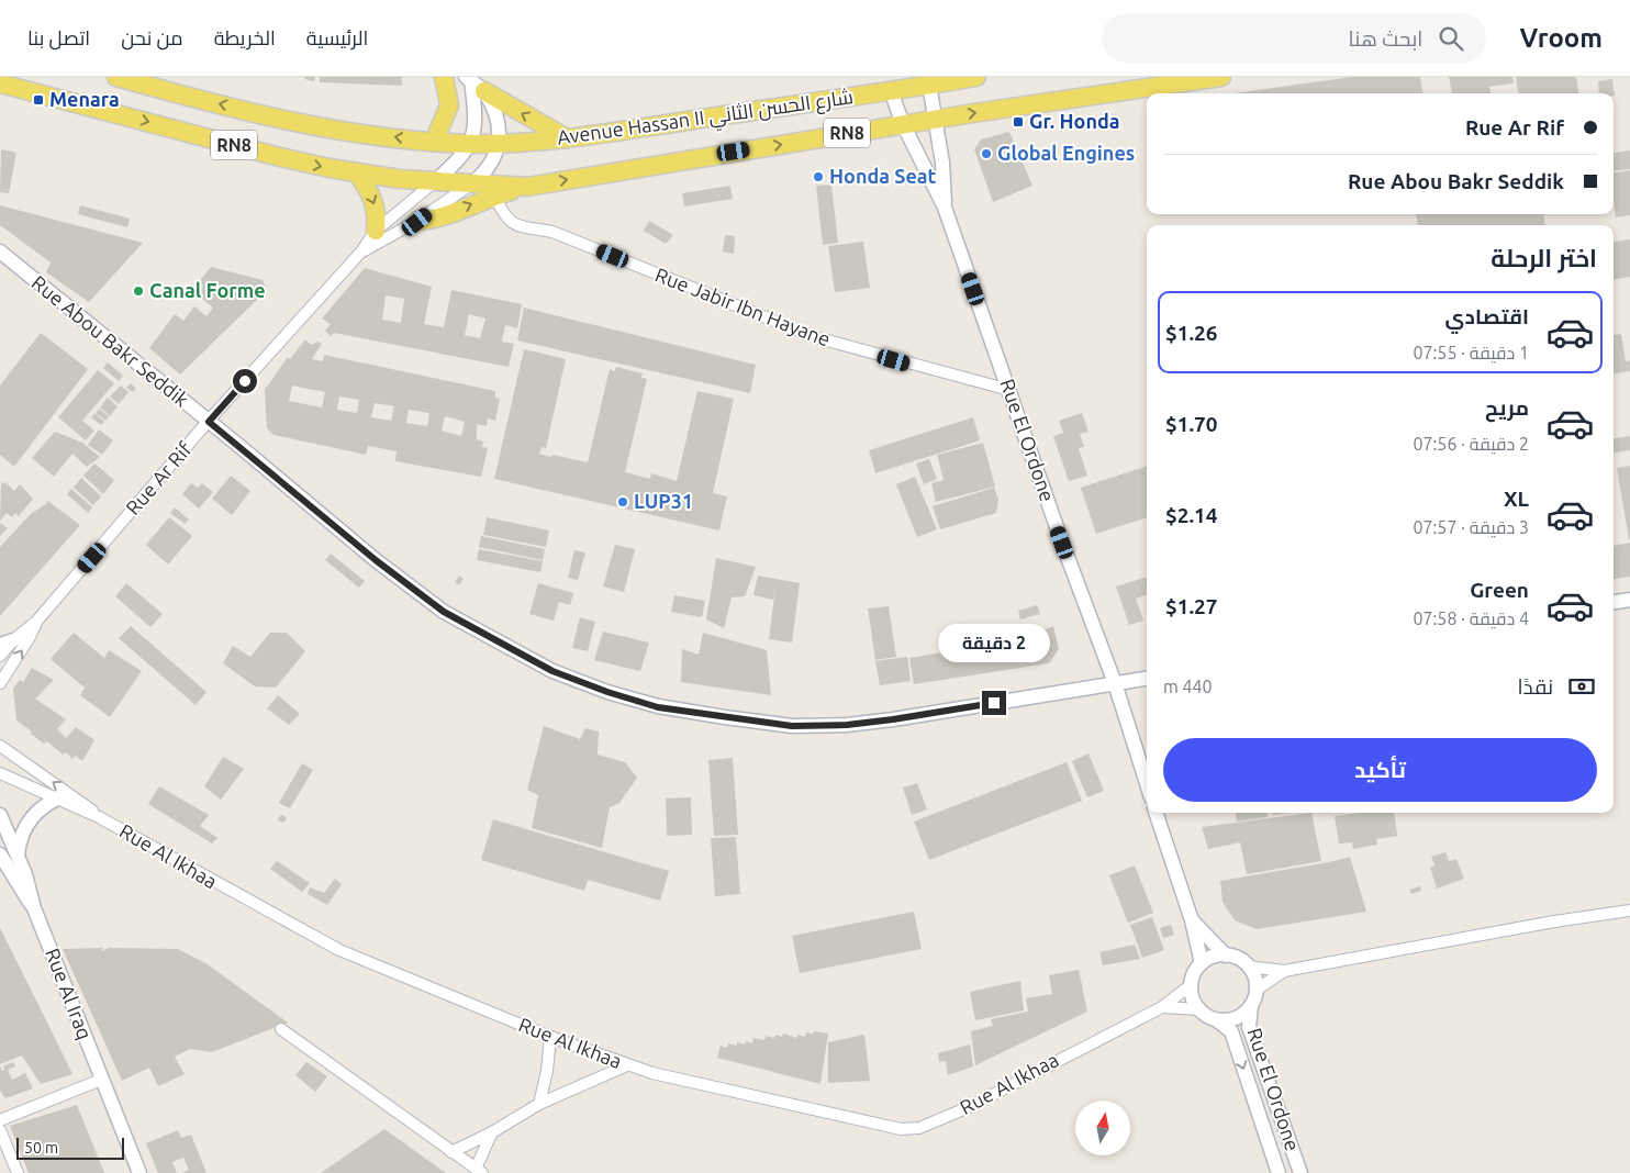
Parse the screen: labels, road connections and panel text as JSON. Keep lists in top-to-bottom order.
{
  "streets": {
    "main road": ["Avenue Hassan II شارع الحسن الثاني", "RN8"],
    "street": [
      "Rue Jabir Ibn Hayane",
      "Rue Abou Bakr Seddik",
      "Rue El Ordone",
      "Rue Ar Rif",
      "Rue Al Ikhaa",
      "Rue Al Iraq"
    ]
  },
  "crossings": [
    ["Avenue Hassan II شارع الحسن الثاني", "RN8"],
    ["Avenue Hassan II شارع الحسن الثاني", "Rue El Ordone"],
    ["Avenue Hassan II شارع الحسن الثاني", "Rue Ar Rif"],
    ["RN8", "Rue Ar Rif"],
    ["Rue Jabir Ibn Hayane", "Rue El Ordone"],
    ["Rue Abou Bakr Seddik", "Rue El Ordone"],
    ["Rue Abou Bakr Seddik", "Rue Ar Rif"],
    ["Rue El Ordone", "Rue Al Ikhaa"]
  ],
  "places": {
    "transit": ["Menara", "Gr. Honda"],
    "other": [
      "Global Engines",
      "Honda Seat",
      "Canal Forme",
      "LUP31"
    ]
  },
  "scale_bar": "50 m",
  "north": "top",
  "page": {
    "header": "Vroom",
    "search": "ابحث هنا",
    "nav": [
      "الرئيسية",
      "الخريطة",
      "من نحن",
      "اتصل بنا"
    ],
    "banner": ["Rue Ar Rif", "Rue Abou Bakr Seddik"],
    "heading": "اختر الرحلة",
    "list": [
      {
        "name": "اقتصادي",
        "note": "1 دقيقة · 07:55",
        "value": "$1.26"
      },
      {
        "name": "مريح",
        "note": "2 دقيقة · 07:56",
        "value": "$1.70"
      },
      {
        "name": "XL",
        "note": "3 دقيقة · 07:57",
        "value": "$2.14"
      },
      {
        "name": "Green",
        "note": "4 دقيقة · 07:58",
        "value": "$1.27"
      }
    ],
    "bubble": "2 دقيقة",
    "pay": ["نقدًا", "440 m"],
    "buttons": "تأكيد",
    "scale": "50 m"
  }
}
